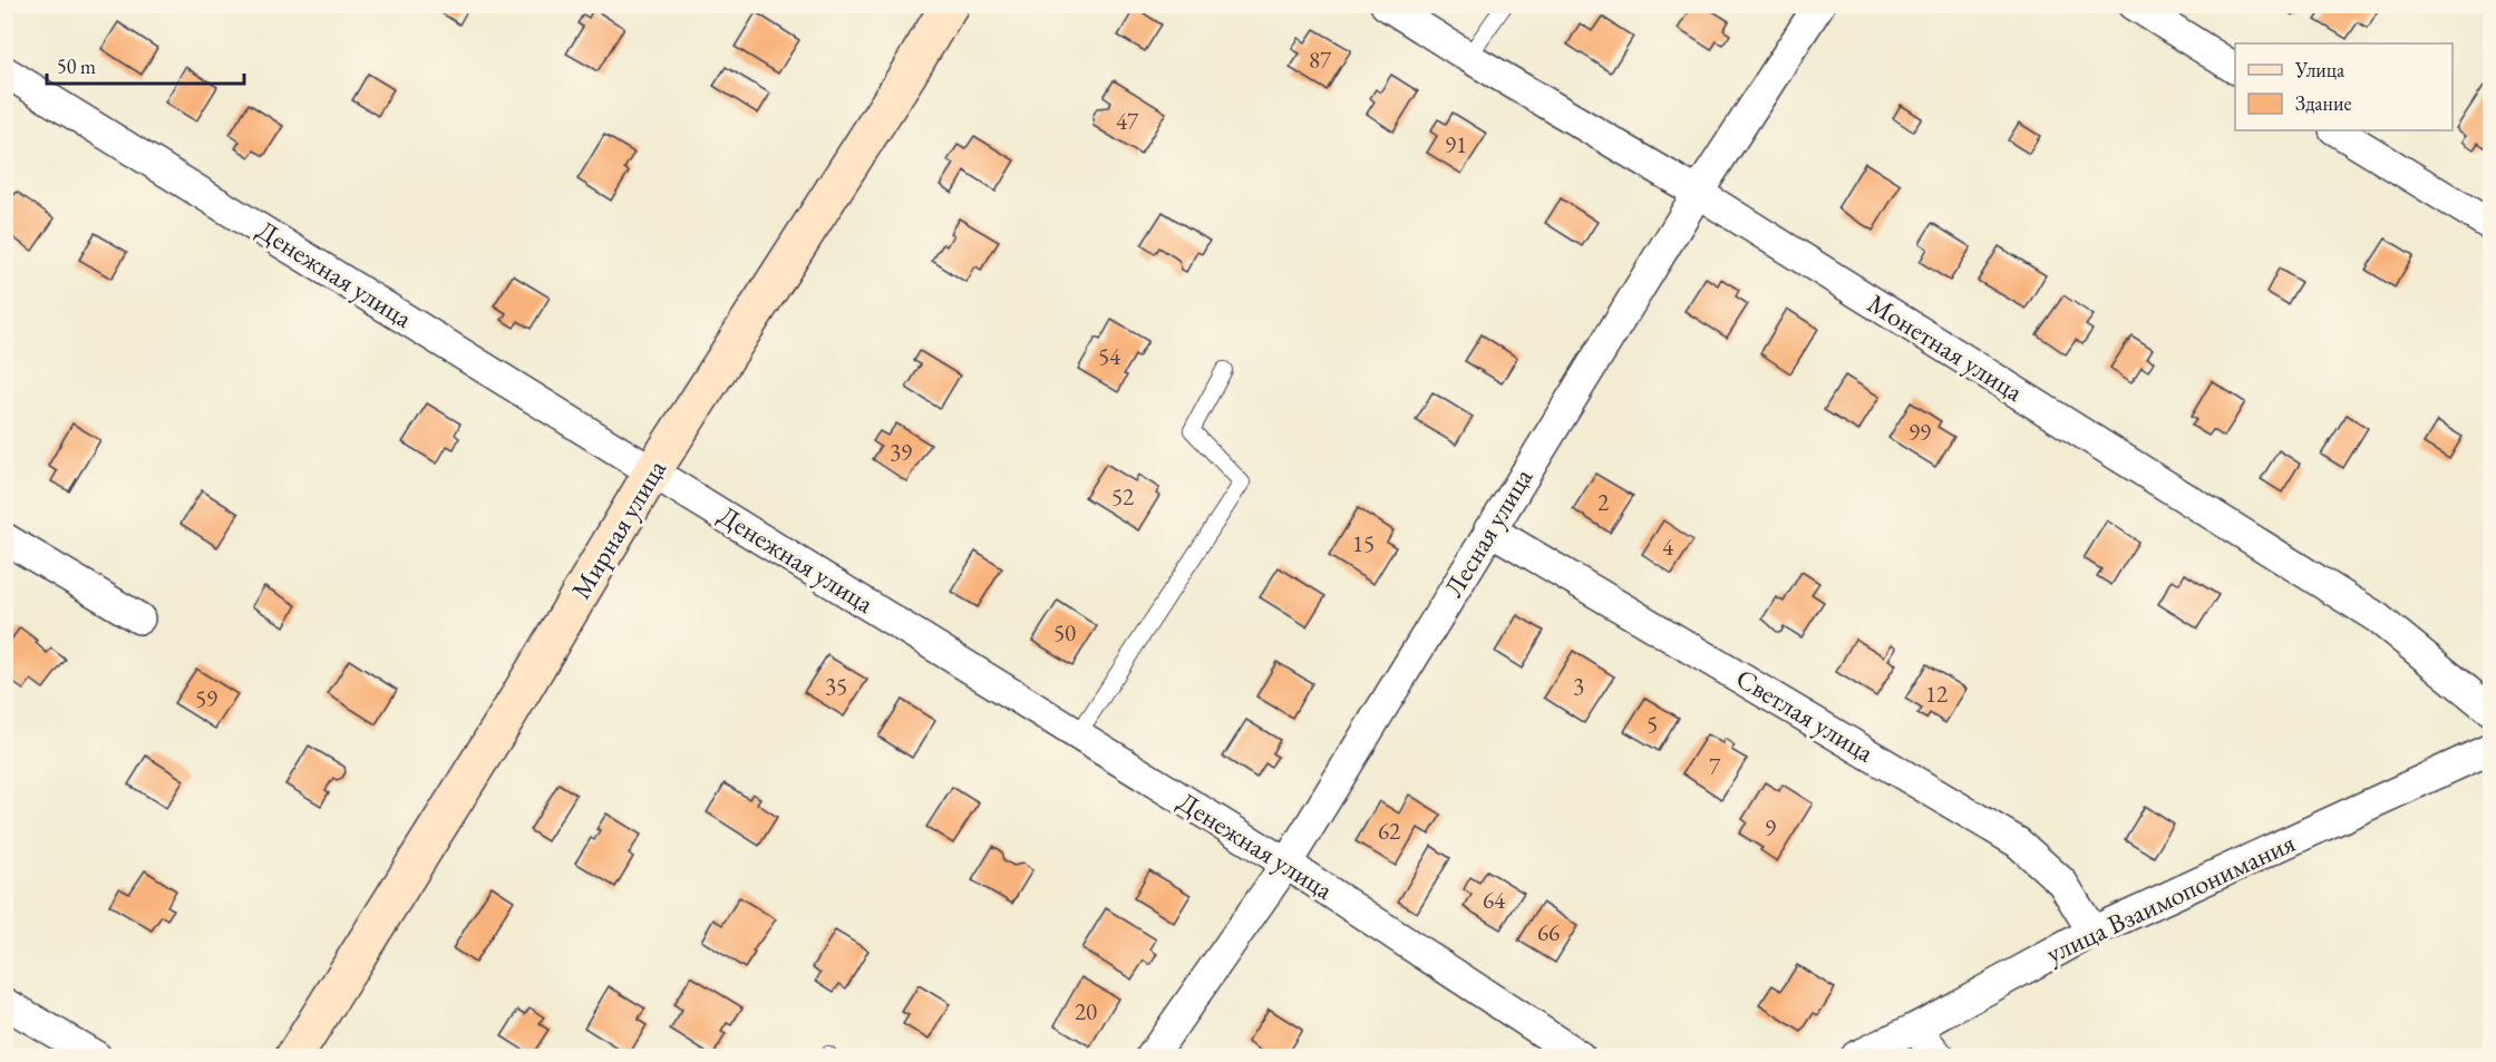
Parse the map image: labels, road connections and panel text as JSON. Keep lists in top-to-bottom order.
{
  "streets": {
    "street": [
      "Денежная улица",
      "Монетная улица",
      "Мирная улица",
      "Лесная улица",
      "Светлая улица",
      "улица Взаимопонимания"
    ]
  },
  "crossings": [
    ["Денежная улица", "Мирная улица"],
    ["Денежная улица", "Лесная улица"],
    ["Монетная улица", "Лесная улица"],
    ["Лесная улица", "Светлая улица"],
    ["Светлая улица", "улица Взаимопонимания"]
  ],
  "house_numbers": [
    "87",
    "47",
    "91",
    "54",
    "99",
    "39",
    "52",
    "2",
    "15",
    "4",
    "50",
    "35",
    "3",
    "12",
    "59",
    "5",
    "7",
    "9",
    "62",
    "64",
    "66",
    "20"
  ],
  "legend": ["Улица", "Здание"],
  "scale_bar": "50 m"
}
